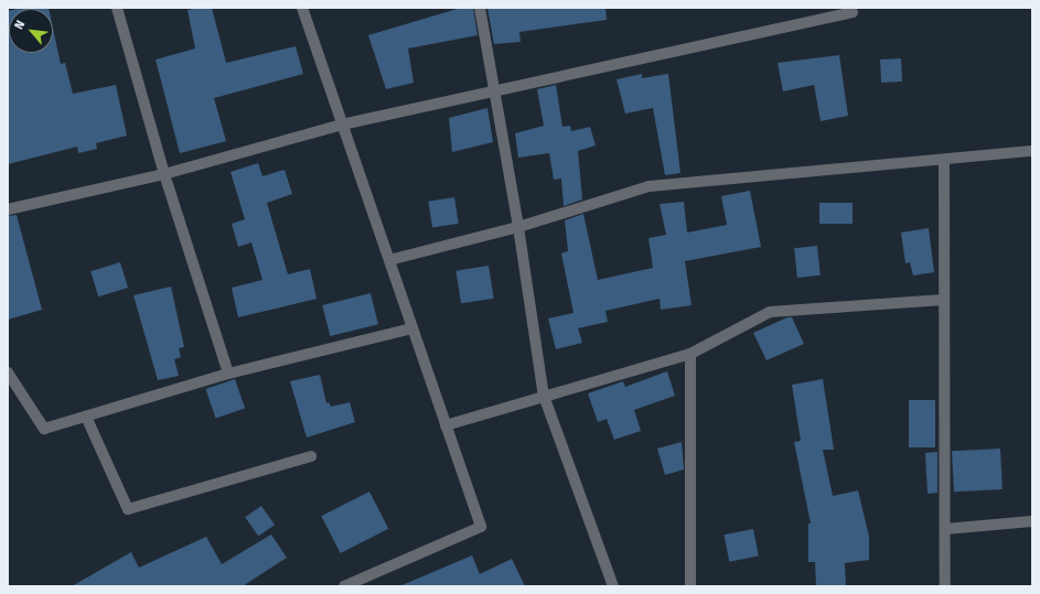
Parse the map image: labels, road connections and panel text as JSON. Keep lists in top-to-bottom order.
{
  "north": "top left"
}
